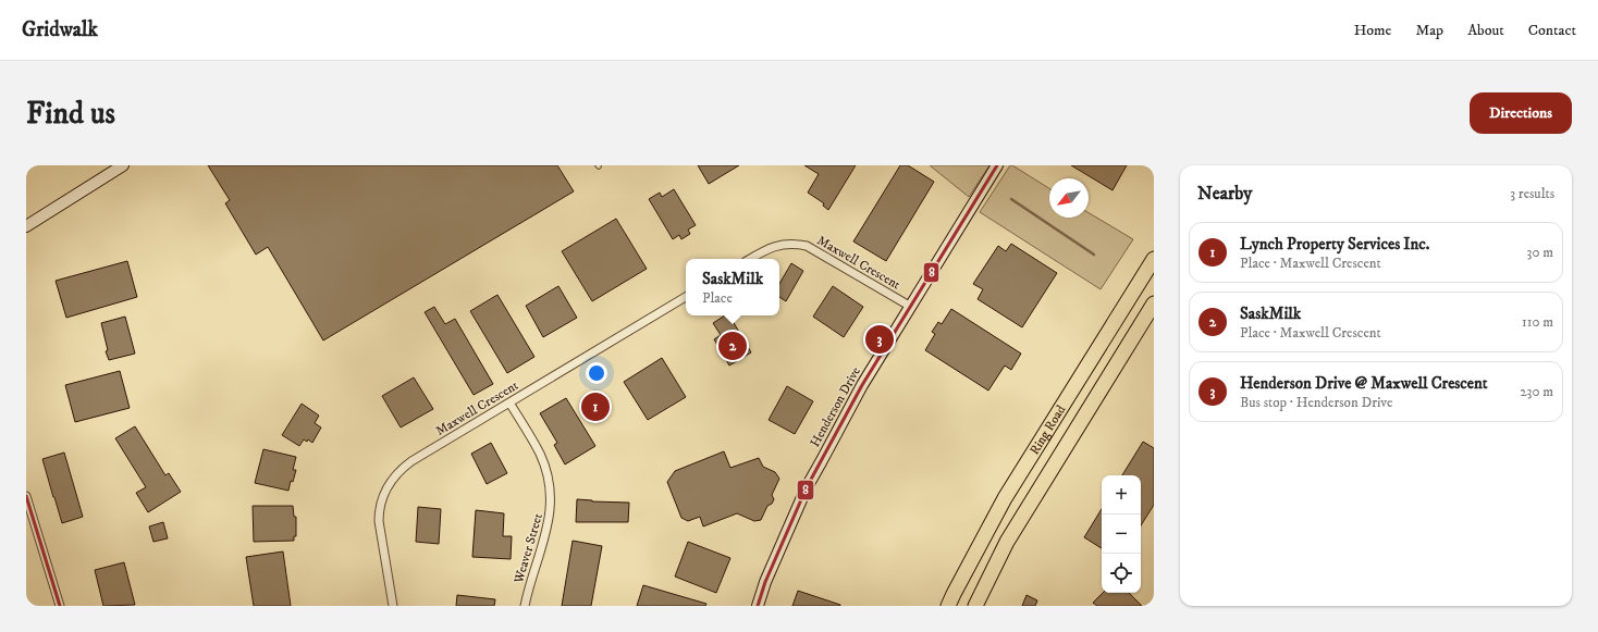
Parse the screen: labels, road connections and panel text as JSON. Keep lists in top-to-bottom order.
{
  "streets": {
    "highway": ["Ring Road"],
    "street": ["Maxwell Crescent", "Henderson Drive", "Weaver Street"]
  },
  "crossings": [
    ["Maxwell Crescent", "Henderson Drive"],
    ["Maxwell Crescent", "Weaver Street"]
  ],
  "lines": ["transit line 8"],
  "north": "bottom left",
  "page": {
    "header": "Gridwalk",
    "nav": [
      "Home",
      "Map",
      "About",
      "Contact"
    ],
    "buttons": "Directions",
    "title": "Find us",
    "heading": ["Nearby", "3 results"],
    "list": [
      {
        "mark": "1",
        "name": "Lynch Property Services Inc.",
        "note": "Place · Maxwell Crescent",
        "value": "30 m"
      },
      {
        "mark": "2",
        "name": "SaskMilk",
        "note": "Place · Maxwell Crescent",
        "value": "110 m"
      },
      {
        "mark": "3",
        "name": "Henderson Drive @ Maxwell Crescent",
        "note": "Bus stop · Henderson Drive",
        "value": "230 m"
      }
    ],
    "popup": ["SaskMilk", "Place"],
    "pins": ["3", "2", "1"],
    "map_buttons": ["+", "−"]
  }
}
